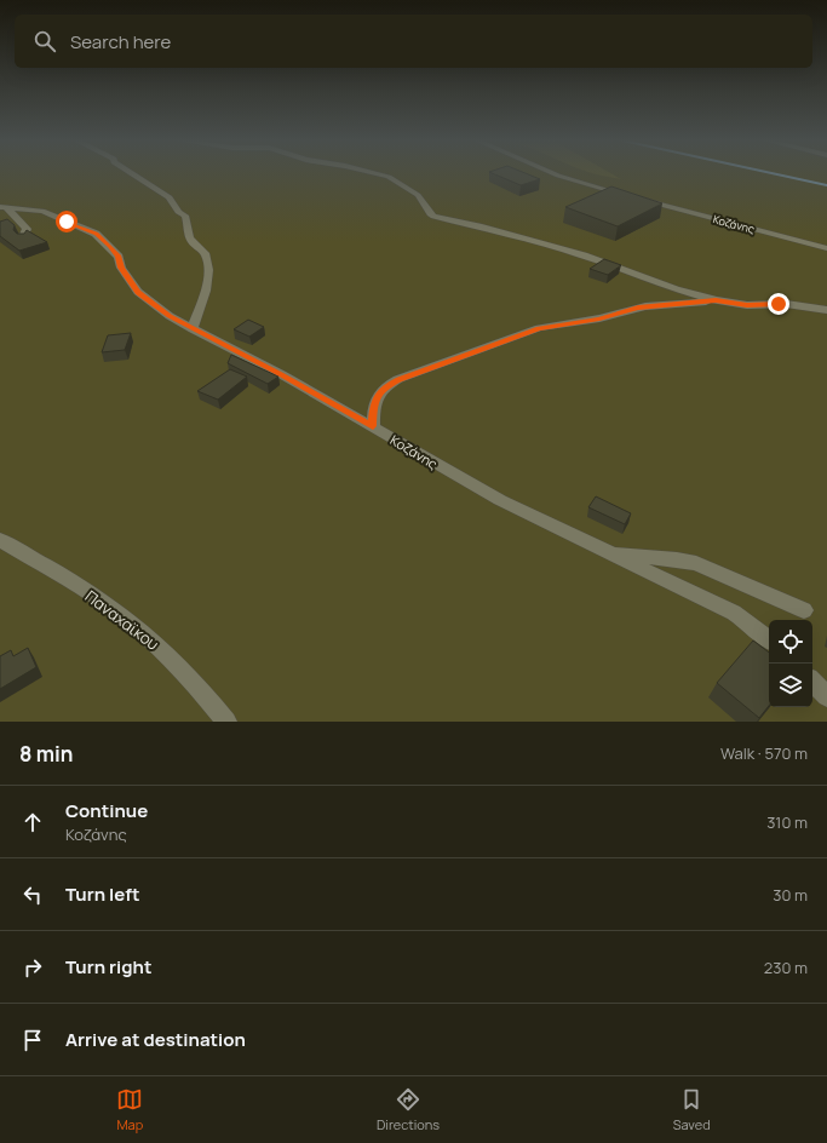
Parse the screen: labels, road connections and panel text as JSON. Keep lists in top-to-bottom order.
{
  "streets": {
    "street": ["Κοζάνης", "Παναχαϊκου"]
  },
  "page": {
    "search": "Search here",
    "heading": ["8 min", "Walk · 570 m"],
    "list": [
      ["Continue", "Κοζάνης", "310 m"],
      ["Turn left", "30 m"],
      ["Turn right", "230 m"],
      "Arrive at destination"
    ],
    "nav": ["Map", "Directions", "Saved"]
  }
}
